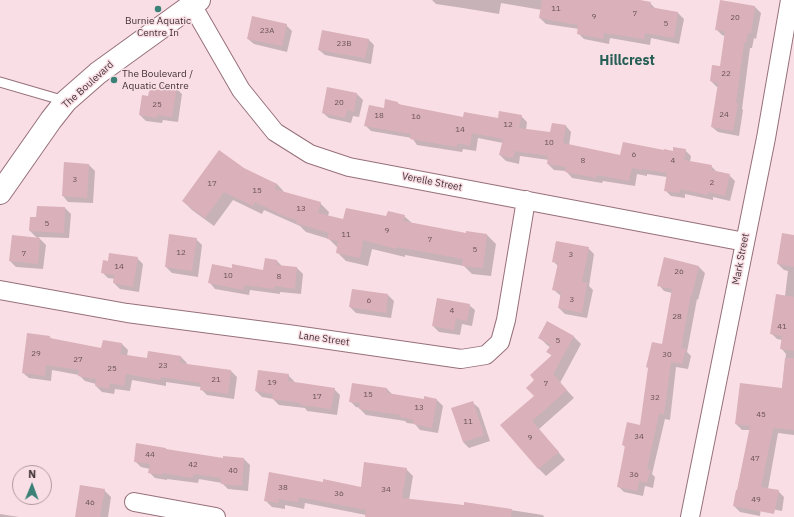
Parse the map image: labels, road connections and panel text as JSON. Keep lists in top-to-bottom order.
{
  "streets": {
    "street": [
      "The Boulevard",
      "Verelle Street",
      "Mark Street",
      "Lane Street"
    ]
  },
  "crossings": [
    ["The Boulevard", "Verelle Street"],
    ["Verelle Street", "Mark Street"],
    ["Verelle Street", "Lane Street"]
  ],
  "districts": ["Hillcrest"],
  "places": ["Burnie Aquatic Centre In", "The Boulevard / Aquatic Centre"],
  "house_numbers": [
    "11",
    "7",
    "9",
    "20",
    "5",
    "23A",
    "23B",
    "22",
    "20",
    "25",
    "24",
    "18",
    "16",
    "12",
    "14",
    "10",
    "6",
    "8",
    "4",
    "3",
    "2",
    "17",
    "15",
    "13",
    "5",
    "9",
    "11",
    "7",
    "5",
    "12",
    "7",
    "3",
    "14",
    "26",
    "10",
    "8",
    "3",
    "6",
    "4",
    "28",
    "41",
    "5",
    "29",
    "30",
    "27",
    "23",
    "25",
    "21",
    "19",
    "7",
    "15",
    "17",
    "32",
    "13",
    "45",
    "11",
    "34",
    "9",
    "44",
    "47",
    "42",
    "40",
    "36",
    "38",
    "34",
    "36",
    "49",
    "46"
  ],
  "north": "top"
}
